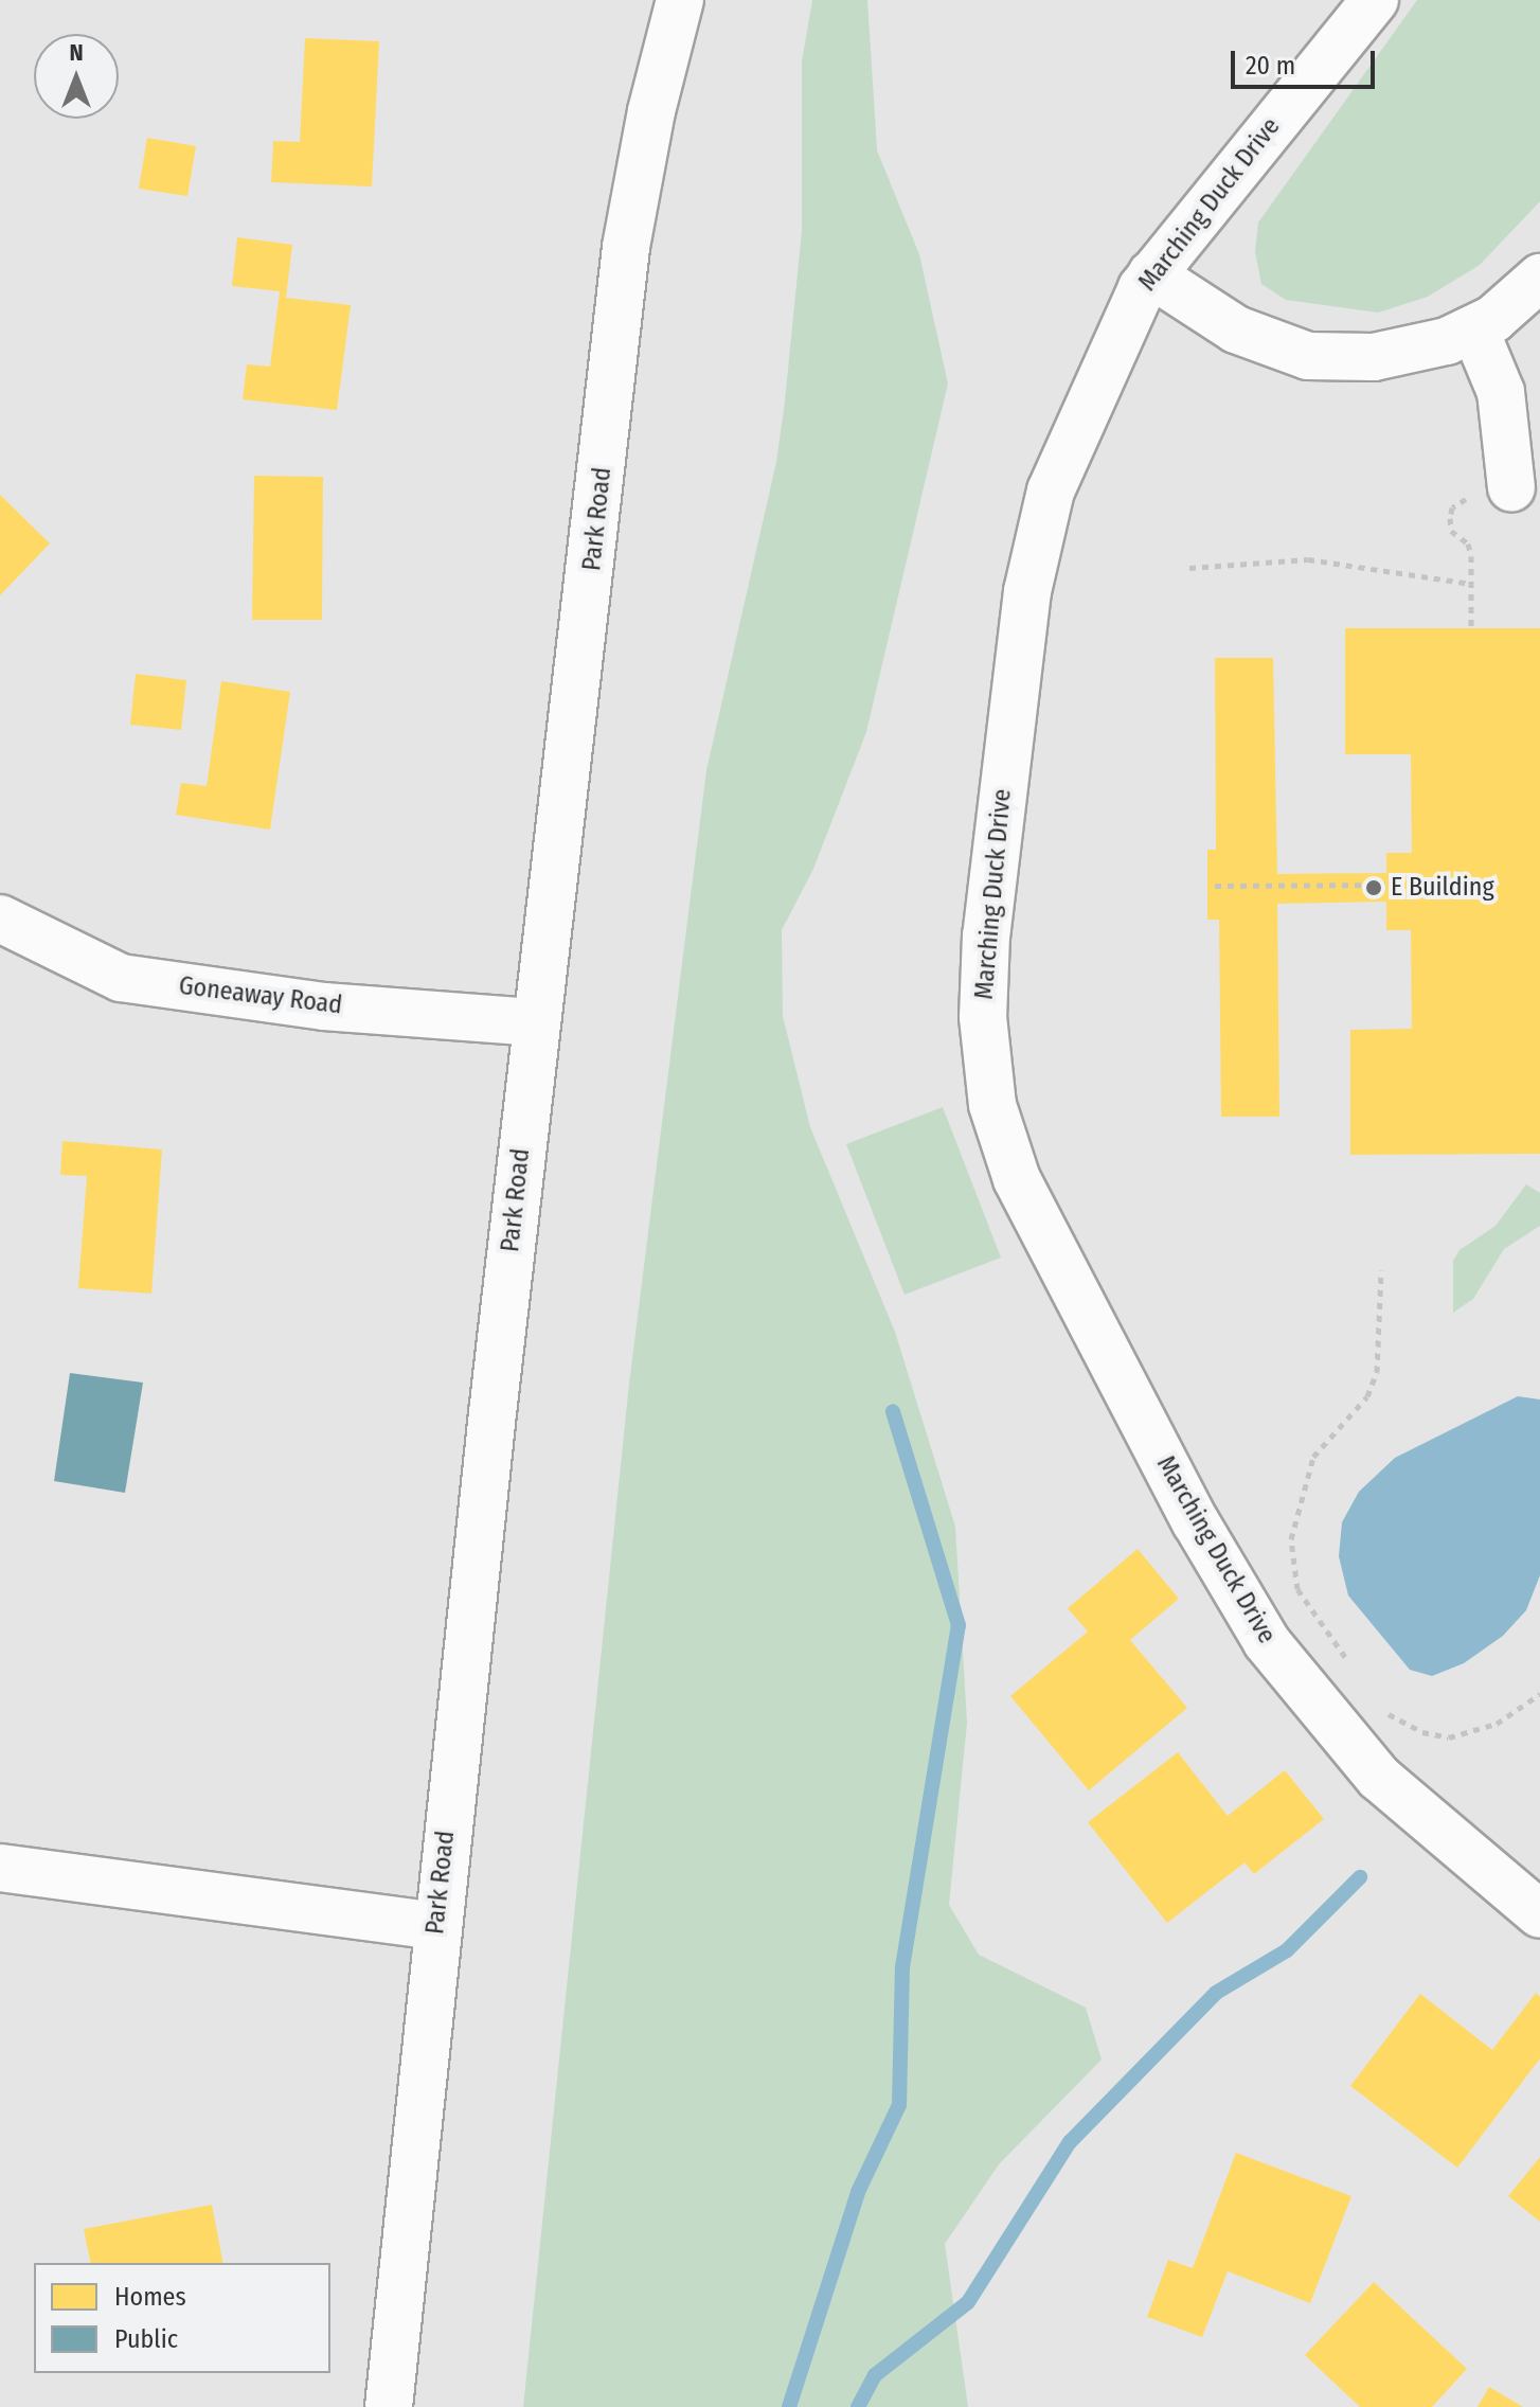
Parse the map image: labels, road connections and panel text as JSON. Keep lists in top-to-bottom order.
{
  "streets": {
    "street": ["Marching Duck Drive", "Park Road", "Goneaway Road"]
  },
  "crossings": [
    ["Park Road", "Goneaway Road"]
  ],
  "places": ["E Building"],
  "legend": ["Homes", "Public"],
  "scale_bar": "20 m",
  "north": "top"
}
